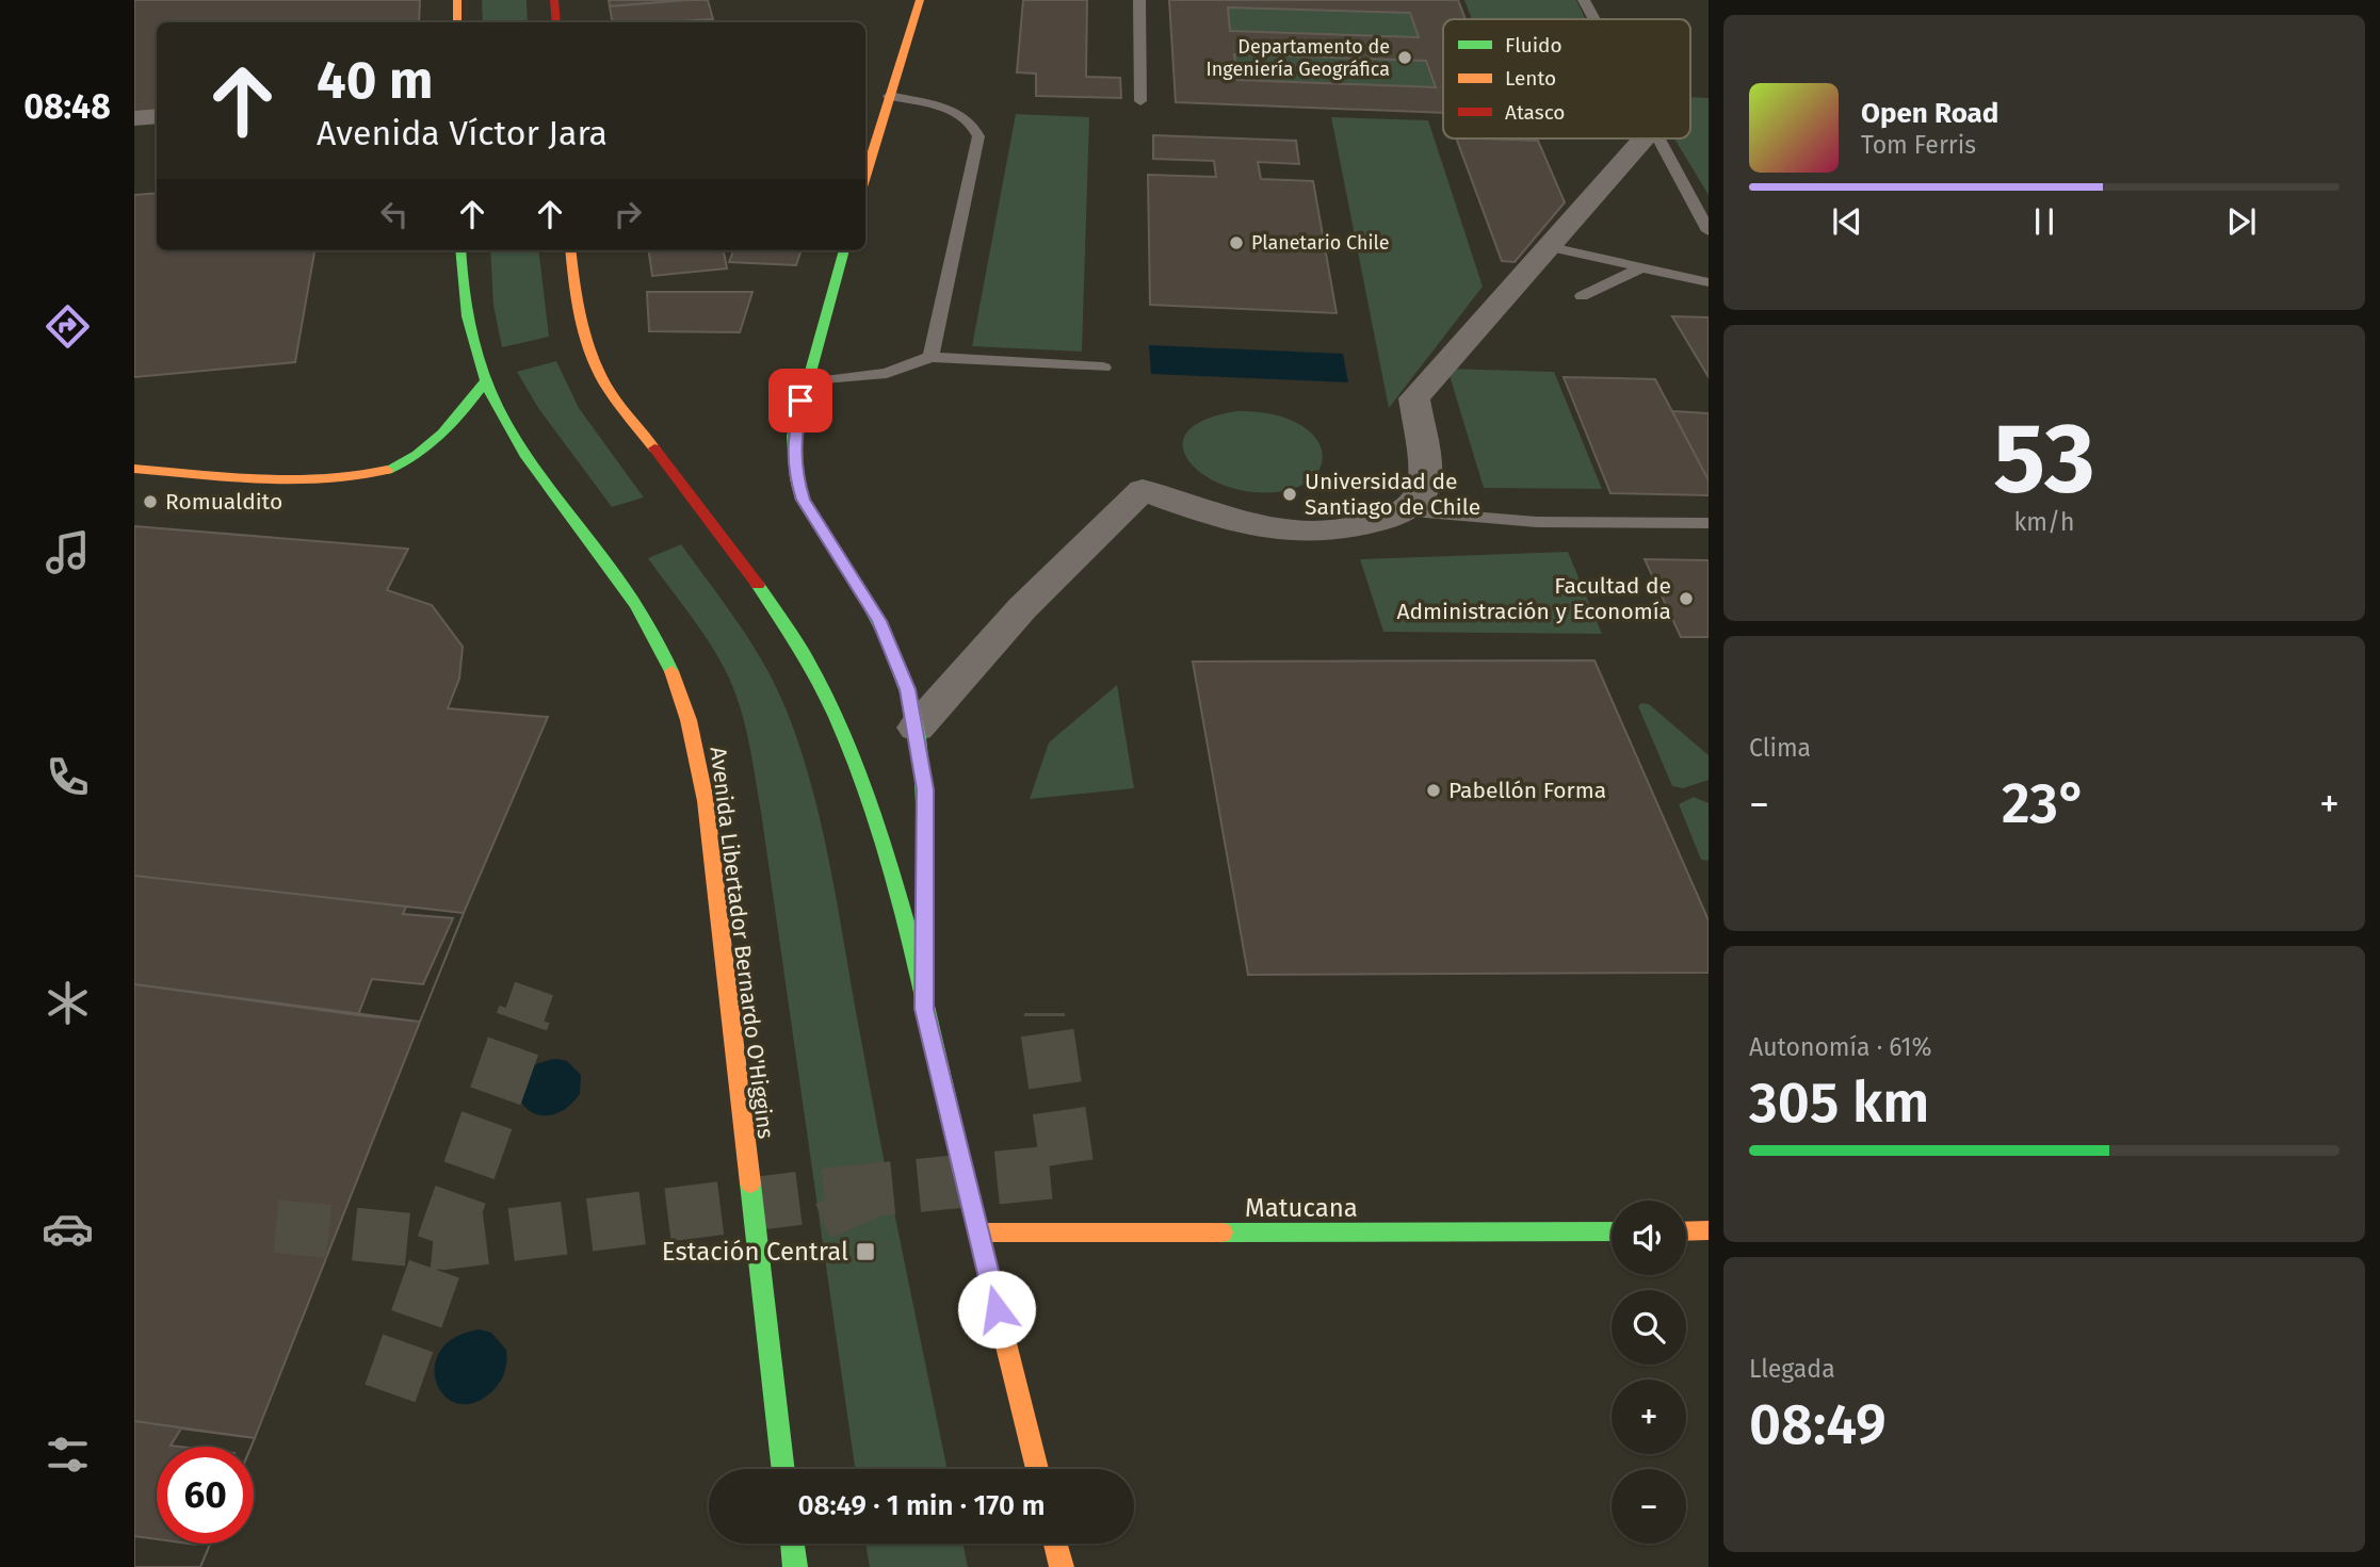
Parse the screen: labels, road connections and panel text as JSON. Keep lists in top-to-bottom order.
{
  "streets": {
    "main road": ["Avenida Libertador Bernardo O'Higgins", "Matucana"]
  },
  "places": {
    "other": [
      "Departamento de Ingeniería Geográfica",
      "Planetario Chile",
      "Universidad de Santiago de Chile",
      "Romualdito",
      "Facultad de Administración y Economía",
      "Pabellón Forma"
    ],
    "transit": ["Estación Central"]
  },
  "legend": ["Fluido", "Lento", "Atasco"],
  "page": {
    "tabs": "08:48",
    "turn": ["40 m", "Avenida Víctor Jara"],
    "song": ["Open Road", "Tom Ferris"],
    "tile": [
      ["53", "km/h"],
      "Clima",
      ["Autonomía · 61%", "305 km"],
      ["Llegada", "08:49"]
    ],
    "heat": ["−", "23°", "+"],
    "map_buttons": ["+", "−"],
    "limit": "60",
    "trip": "08:49 · 1 min · 170 m"
  }
}
